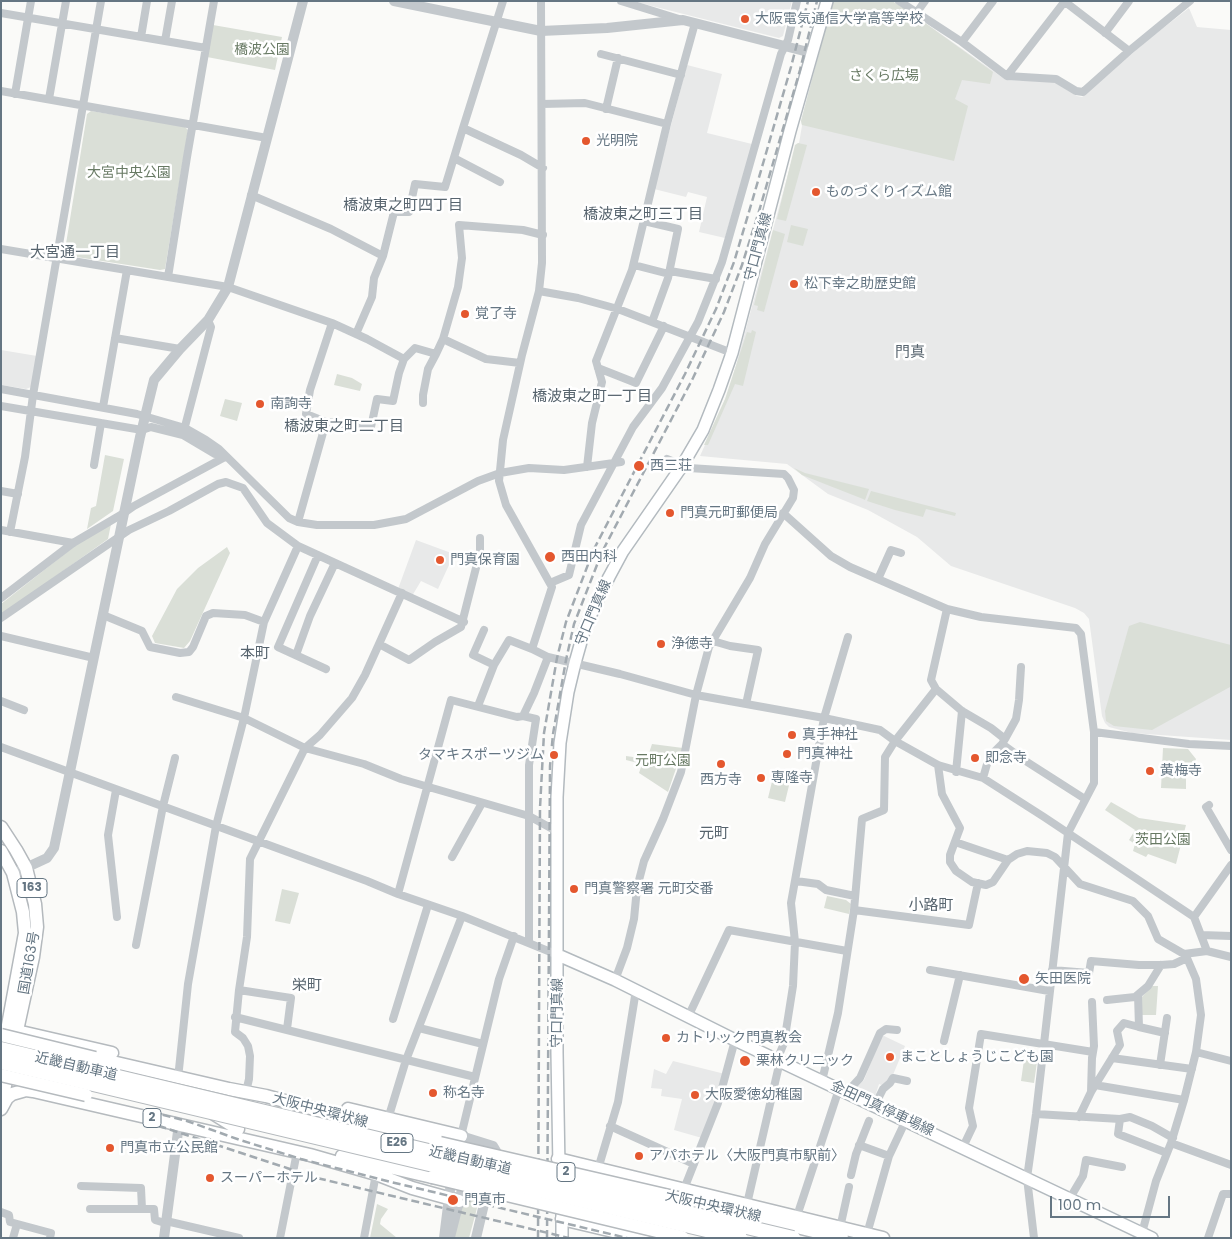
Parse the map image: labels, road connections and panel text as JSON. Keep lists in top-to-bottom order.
{
  "streets": {
    "highway": ["近畿自動車道", "E26"],
    "main road": [
      "守口門真線",
      "163",
      "国道163号",
      "金田門真停車場線",
      "大阪中央環状線",
      "2"
    ]
  },
  "crossings": [
    ["守口門真線", "金田門真停車場線"],
    ["国道163号", "近畿自動車道"],
    ["国道163号", "大阪中央環状線"],
    ["国道163号", "2"],
    ["近畿自動車道", "大阪中央環状線"],
    ["近畿自動車道", "2"],
    ["大阪中央環状線", "2"]
  ],
  "districts": [
    "橋波東之町四丁目",
    "橋波東之町三丁目",
    "大宮通一丁目",
    "門真",
    "橋波東之町一丁目",
    "橋波東之町二丁目",
    "本町",
    "元町",
    "小路町",
    "栄町"
  ],
  "parks": [
    "橋波公園",
    "さくら広場",
    "大宮中央公園",
    "元町公園",
    "茨田公園"
  ],
  "places": [
    "大阪電気通信大学高等学校",
    "光明院",
    "ものづくりイズム館",
    "松下幸之助歴史館",
    "覚了寺",
    "南詢寺",
    "西三荘",
    "門真元町郵便局",
    "西田内科",
    "門真保育園",
    "浄徳寺",
    "真手神社",
    "門真神社",
    "タマキスポーツジム",
    "即念寺",
    "西方寺",
    "黄梅寺",
    "専隆寺",
    "門真警察署 元町交番",
    "矢田医院",
    "カトリック門真教会",
    "まことしょうじこども園",
    "栗林クリニック",
    "称名寺",
    "大阪愛徳幼稚園",
    "門真市立公民館",
    "アパホテル〈大阪門真市駅前〉",
    "スーパーホテル",
    "門真市"
  ],
  "scale_bar": "100 m"
}
